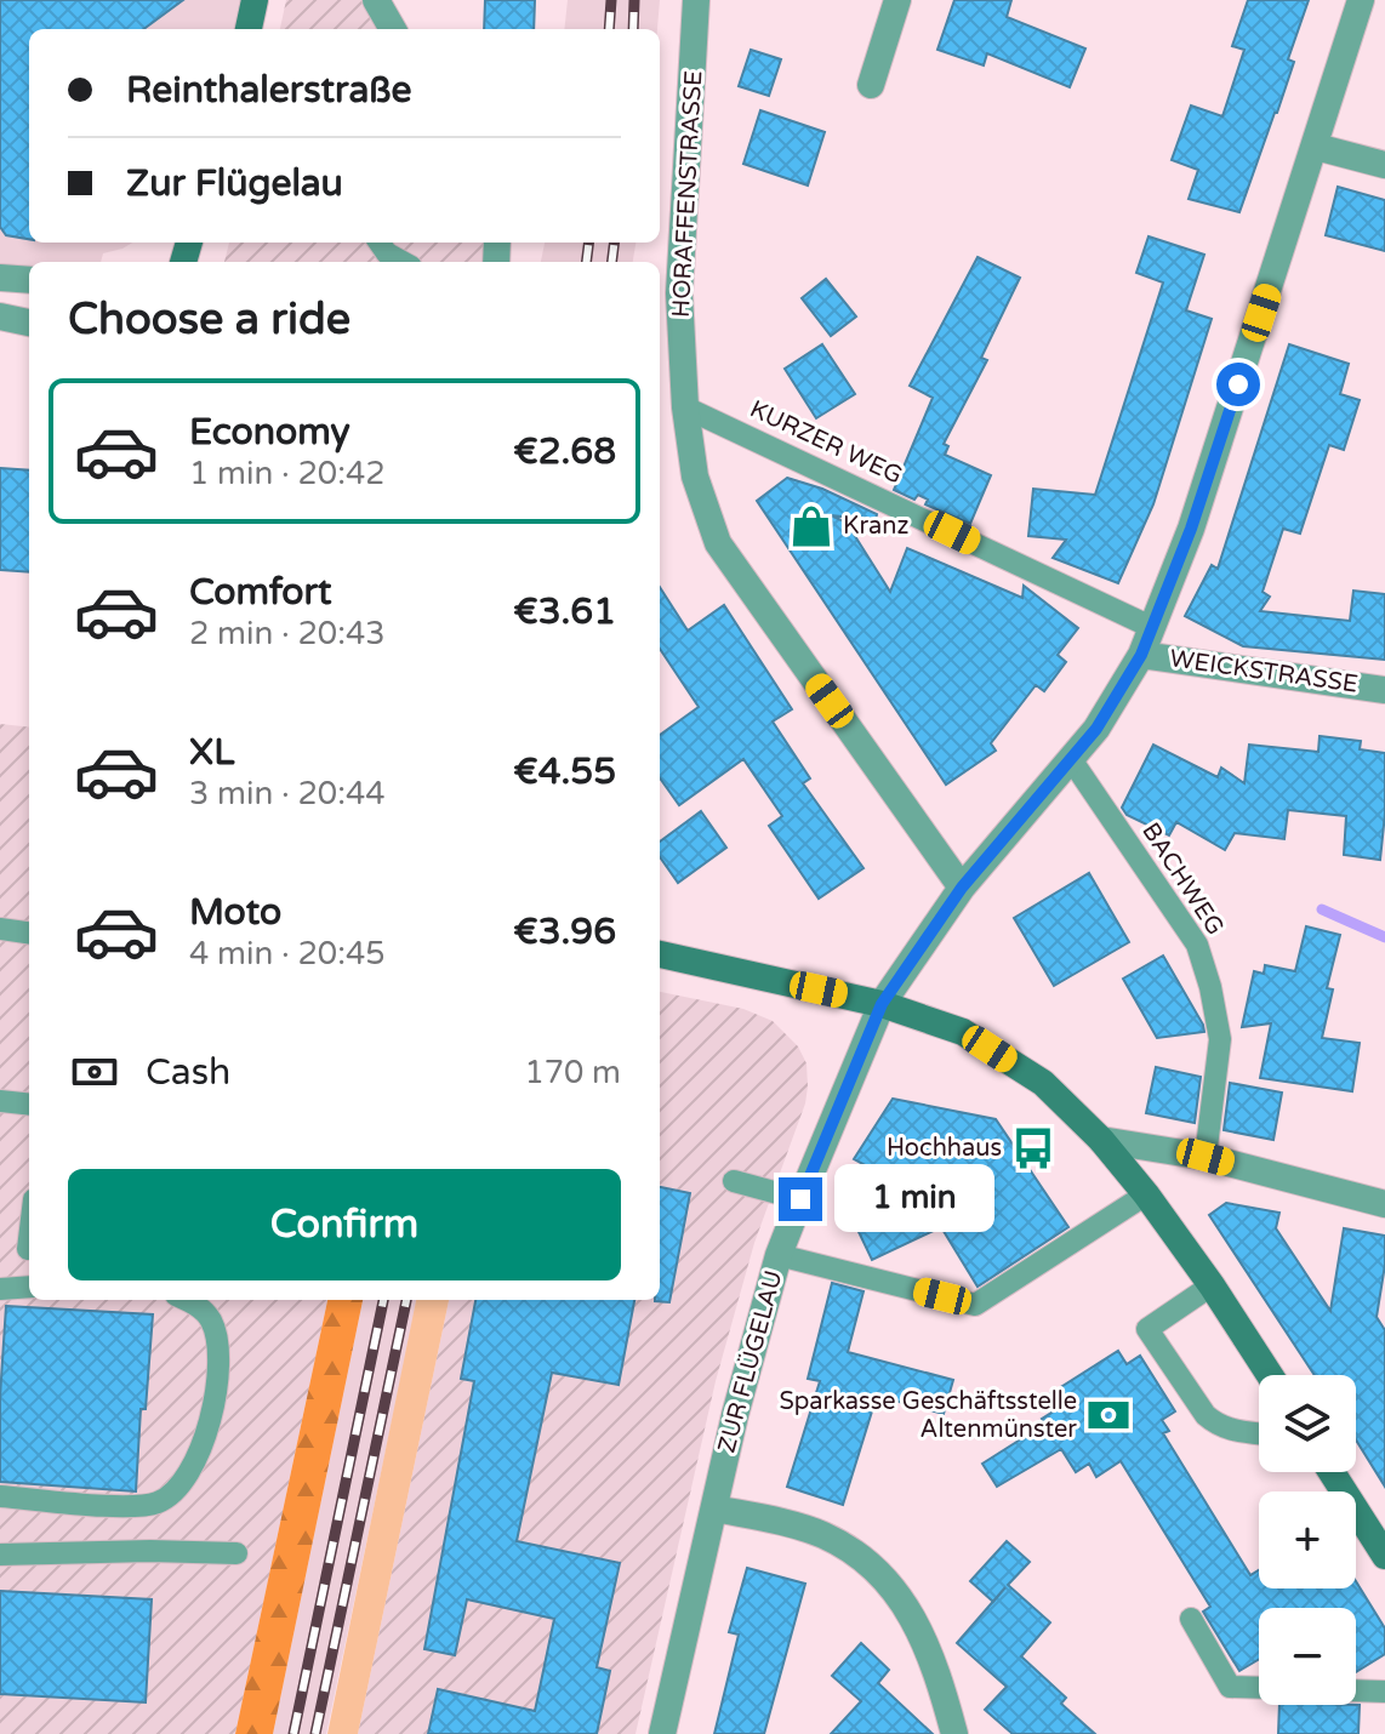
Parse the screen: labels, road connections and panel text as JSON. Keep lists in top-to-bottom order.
{
  "streets": {
    "street": ["HORAFFENSTRASSE", "WEICKSTRASSE", "ZUR FLÜGELAU"],
    "lane": ["KURZER WEG", "BACHWEG"]
  },
  "crossings": [
    ["HORAFFENSTRASSE", "KURZER WEG"],
    ["HORAFFENSTRASSE", "ZUR FLÜGELAU"],
    ["KURZER WEG", "ZUR FLÜGELAU"],
    ["WEICKSTRASSE", "ZUR FLÜGELAU"],
    ["BACHWEG", "ZUR FLÜGELAU"]
  ],
  "places": {
    "shop": ["Kranz"],
    "bus stop": ["Hochhaus"],
    "bank": ["Sparkasse Geschäftsstelle Altenmünster"]
  },
  "page": {
    "banner": ["Reinthalerstraße", "Zur Flügelau"],
    "heading": "Choose a ride",
    "list": [
      {
        "name": "Economy",
        "note": "1 min · 20:42",
        "value": "€2.68"
      },
      {
        "name": "Comfort",
        "note": "2 min · 20:43",
        "value": "€3.61"
      },
      {
        "name": "XL",
        "note": "3 min · 20:44",
        "value": "€4.55"
      },
      {
        "name": "Moto",
        "note": "4 min · 20:45",
        "value": "€3.96"
      }
    ],
    "pay": ["Cash", "170 m"],
    "buttons": "Confirm",
    "bubble": "1 min",
    "map_buttons": ["+", "−"]
  }
}
